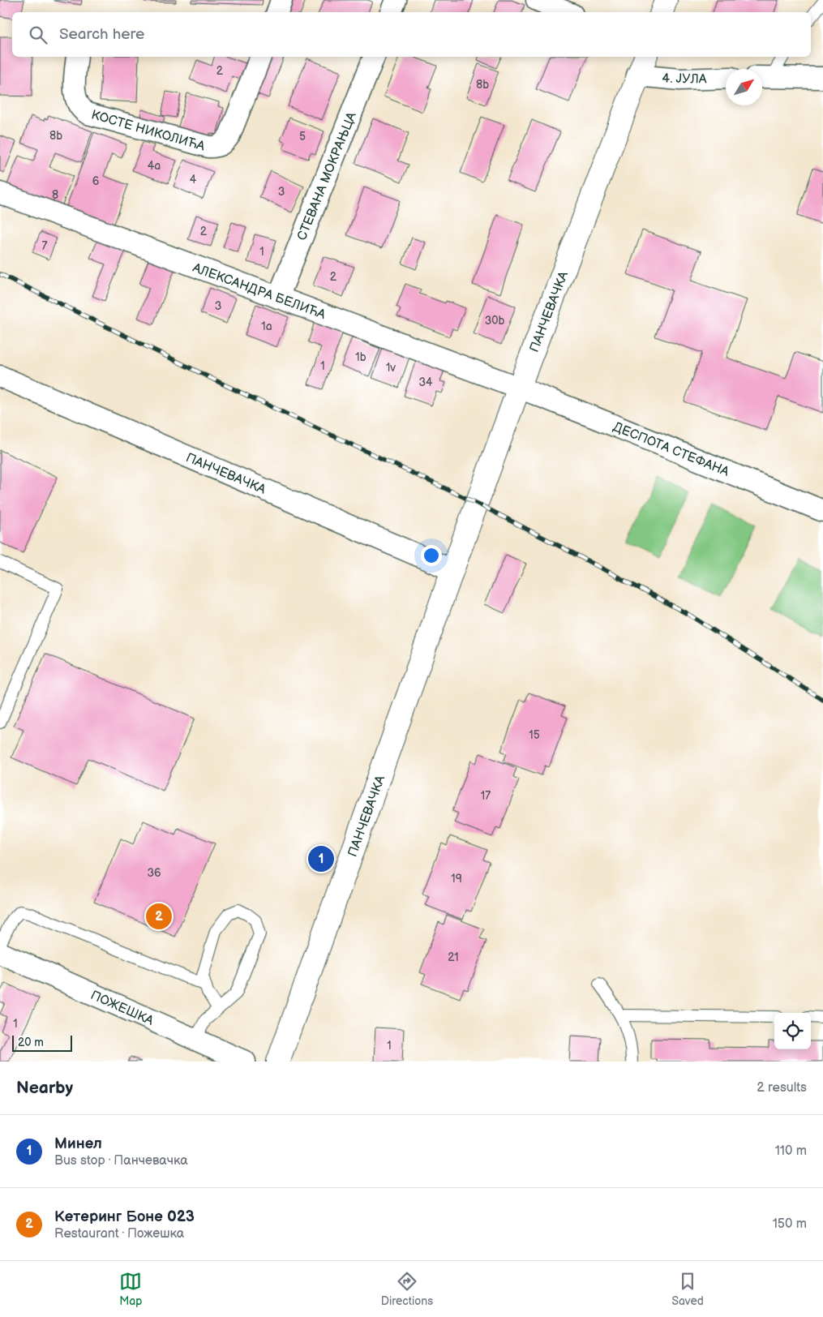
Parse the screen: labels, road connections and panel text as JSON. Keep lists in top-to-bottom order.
{
  "streets": {
    "street": [
      "4. ЈУЛА",
      "КОСТЕ НИКОЛИЋА",
      "СТЕВАНА МОКРАЊЦА",
      "АЛЕКСАНДРА БЕЛИЋА",
      "ПАНЧЕВАЧКА",
      "ДЕСПОТА СТЕФАНА",
      "ПОЖЕШКА"
    ]
  },
  "crossings": [
    ["4. ЈУЛА", "ПАНЧЕВАЧКА"],
    ["СТЕВАНА МОКРАЊЦА", "АЛЕКСАНДРА БЕЛИЋА"],
    ["АЛЕКСАНДРА БЕЛИЋА", "ПАНЧЕВАЧКА"],
    ["АЛЕКСАНДРА БЕЛИЋА", "ДЕСПОТА СТЕФАНА"],
    ["ПАНЧЕВАЧКА", "ДЕСПОТА СТЕФАНА"]
  ],
  "house_numbers": [
    "2",
    "8b",
    "8b",
    "5",
    "4a",
    "4",
    "6",
    "3",
    "8",
    "2",
    "7",
    "1",
    "2",
    "3",
    "30b",
    "1a",
    "1b",
    "1",
    "1v",
    "34",
    "15",
    "17",
    "36",
    "19",
    "21",
    "1",
    "1"
  ],
  "scale_bar": "20 m",
  "north": "top right",
  "page": {
    "search": "Search here",
    "pins": ["1", "2"],
    "scale": "20 m",
    "heading": ["Nearby", "2 results"],
    "list": [
      {
        "mark": "1",
        "name": "Минел",
        "note": "Bus stop · Панчевачка",
        "value": "110 m"
      },
      {
        "mark": "2",
        "name": "Кетеринг Боне 023",
        "note": "Restaurant · Пожешка",
        "value": "150 m"
      }
    ],
    "nav": ["Map", "Directions", "Saved"]
  }
}
